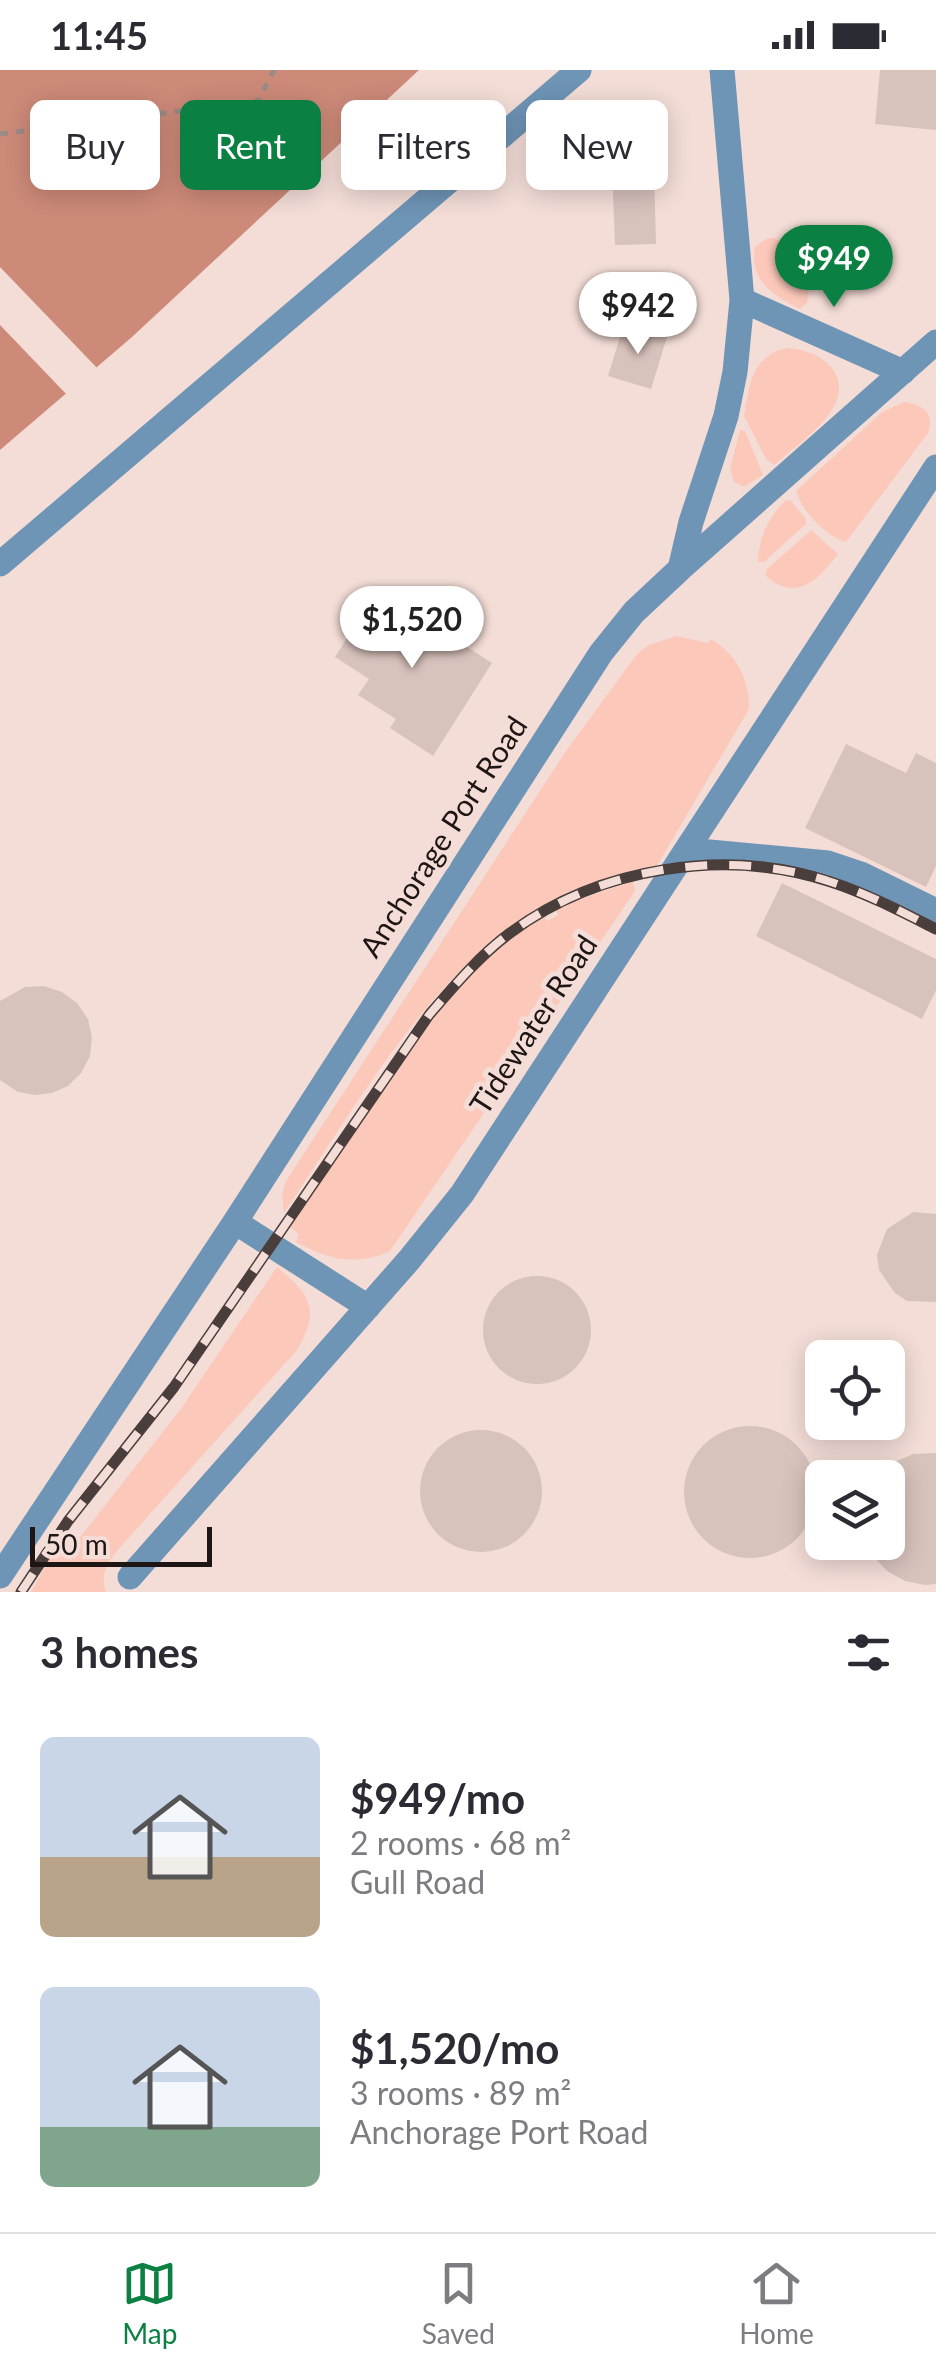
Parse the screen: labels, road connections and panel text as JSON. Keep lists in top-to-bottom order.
{
  "streets": {
    "street": ["Anchorage Port Road", "Tidewater Road"]
  },
  "scale_bar": "50 m",
  "page": {
    "status": "11:45",
    "chip": [
      "Buy",
      "Rent",
      "Filters",
      "New"
    ],
    "price": ["$949", "$942", "$1,520"],
    "scale": "50 m",
    "heading": "3 homes",
    "list": [
      {
        "name": "$949/mo",
        "note": "2 rooms · 68 m² · Gull Road"
      },
      {
        "name": "$1,520/mo",
        "note": "3 rooms · 89 m² · Anchorage Port Road"
      }
    ],
    "tabs": ["Map", "Saved", "Home"]
  }
}
